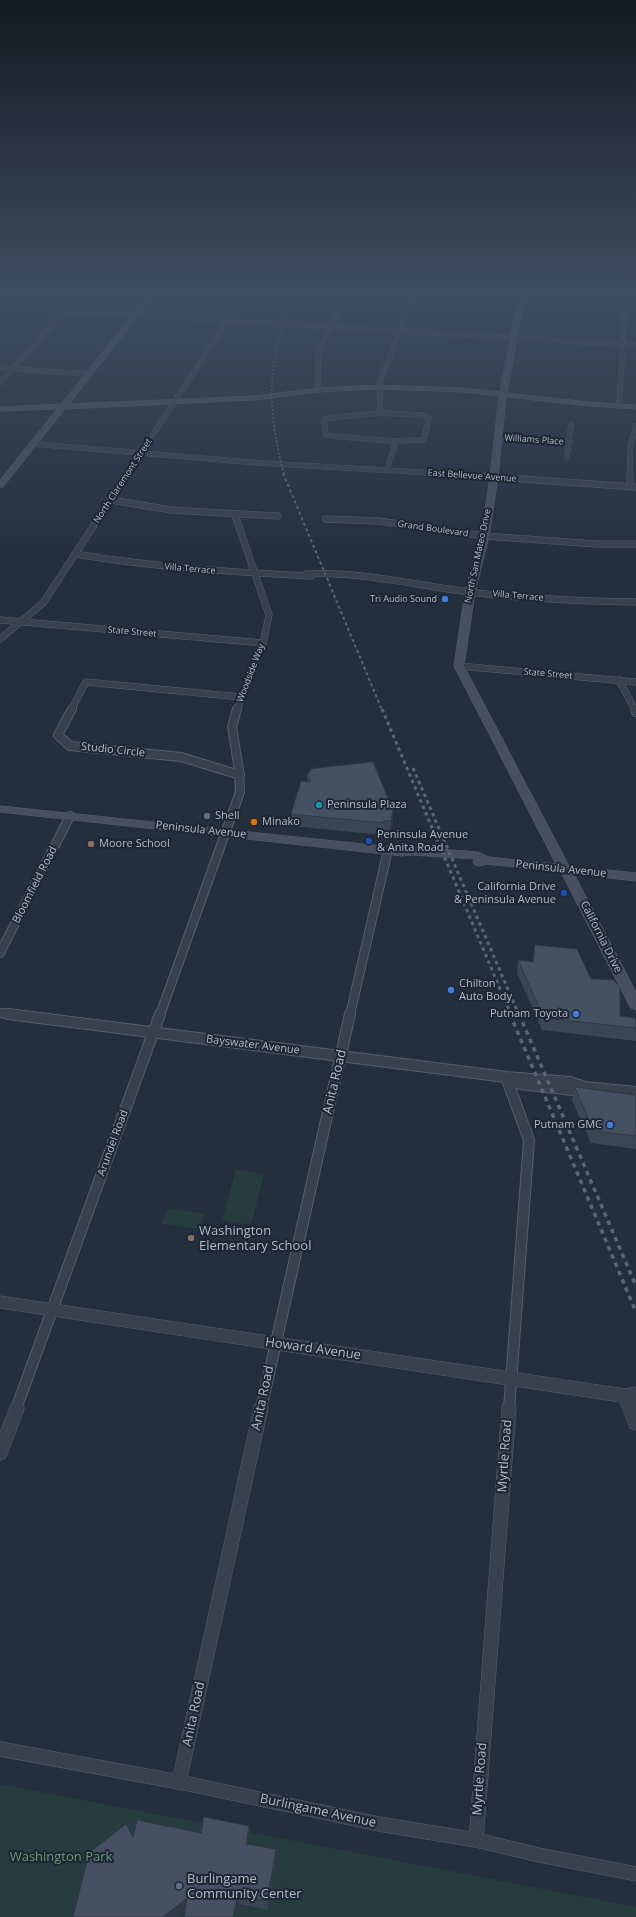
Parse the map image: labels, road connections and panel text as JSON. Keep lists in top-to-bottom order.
{
  "streets": {
    "main road": ["North San Mateo Drive", "Peninsula Avenue", "California Drive"],
    "street": [
      "Williams Place",
      "East Bellevue Avenue",
      "North Claremont Street",
      "Grand Boulevard",
      "Villa Terrace",
      "State Street",
      "Woodside Way",
      "Studio Circle",
      "Bloomfield Road",
      "Bayswater Avenue",
      "Anita Road",
      "Arundel Road",
      "Howard Avenue",
      "Myrtle Road",
      "Burlingame Avenue"
    ]
  },
  "crossings": [
    ["Williams Place", "North San Mateo Drive"],
    ["East Bellevue Avenue", "North Claremont Street"],
    ["East Bellevue Avenue", "North San Mateo Drive"],
    ["North Claremont Street", "Villa Terrace"],
    ["North Claremont Street", "State Street"],
    ["Grand Boulevard", "North San Mateo Drive"],
    ["North San Mateo Drive", "Villa Terrace"],
    ["North San Mateo Drive", "State Street"],
    ["Villa Terrace", "Woodside Way"],
    ["State Street", "Woodside Way"],
    ["Woodside Way", "Studio Circle"],
    ["Woodside Way", "Peninsula Avenue"],
    ["Woodside Way", "Arundel Road"],
    ["Peninsula Avenue", "Bloomfield Road"],
    ["Peninsula Avenue", "California Drive"],
    ["Peninsula Avenue", "Anita Road"],
    ["Peninsula Avenue", "Arundel Road"],
    ["Bayswater Avenue", "Anita Road"],
    ["Bayswater Avenue", "Arundel Road"],
    ["Bayswater Avenue", "Myrtle Road"],
    ["Anita Road", "Howard Avenue"],
    ["Anita Road", "Burlingame Avenue"],
    ["Arundel Road", "Howard Avenue"],
    ["Howard Avenue", "Myrtle Road"],
    ["Myrtle Road", "Burlingame Avenue"]
  ],
  "parks": ["Washington Park"],
  "places": [
    "Tri Audio Sound",
    "Peninsula Plaza",
    "Shell",
    "Minako",
    "Peninsula Avenue & Anita Road",
    "Moore School",
    "California Drive & Peninsula Avenue",
    "Chilton Auto Body",
    "Putnam Toyota",
    "Putnam GMC",
    "Washington Elementary School",
    "Burlingame Community Center"
  ]
}
